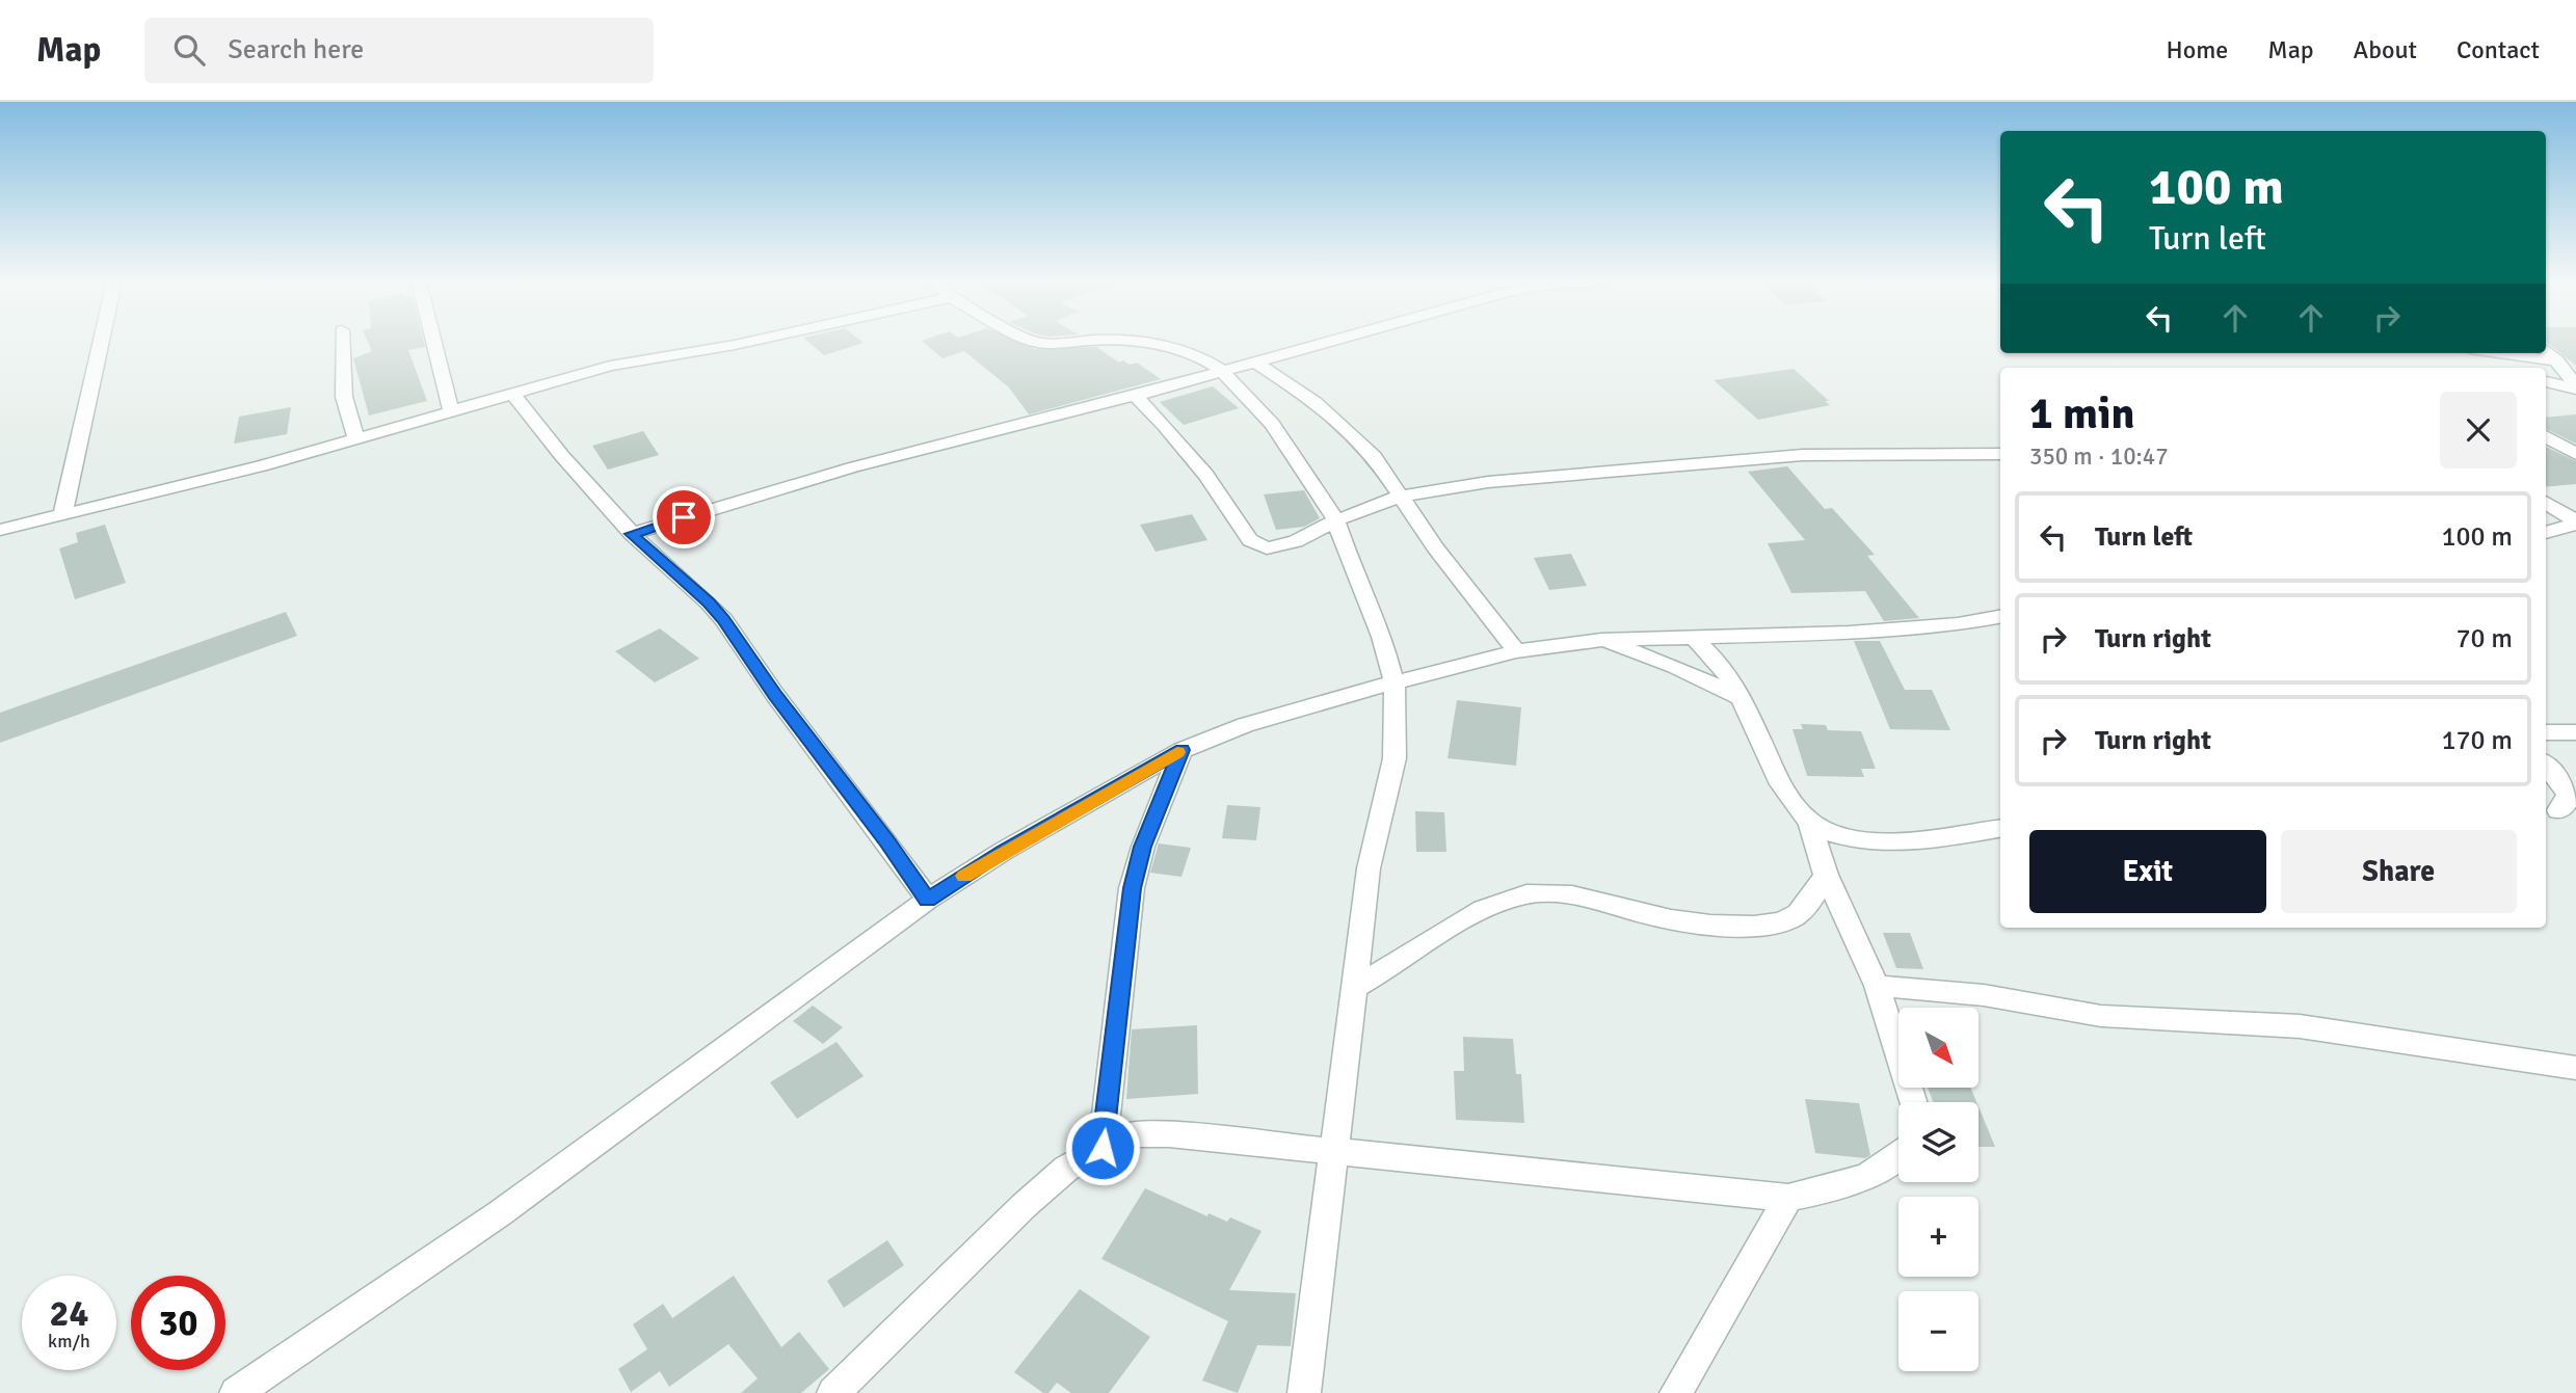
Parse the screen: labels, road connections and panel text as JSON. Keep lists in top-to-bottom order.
{
  "north": "bottom right",
  "page": {
    "header": "Map",
    "search": "Search here",
    "nav": [
      "Home",
      "Map",
      "About",
      "Contact"
    ],
    "turn": ["100 m", "Turn left"],
    "heading": ["1 min", "350 m · 10:47"],
    "list": [
      {
        "name": "Turn left",
        "value": "100 m"
      },
      {
        "name": "Turn right",
        "value": "70 m"
      },
      {
        "name": "Turn right",
        "value": "170 m"
      }
    ],
    "buttons": ["Exit", "Share"],
    "map_buttons": ["+", "−"],
    "speed": "24 km/h",
    "limit": "30"
  }
}
